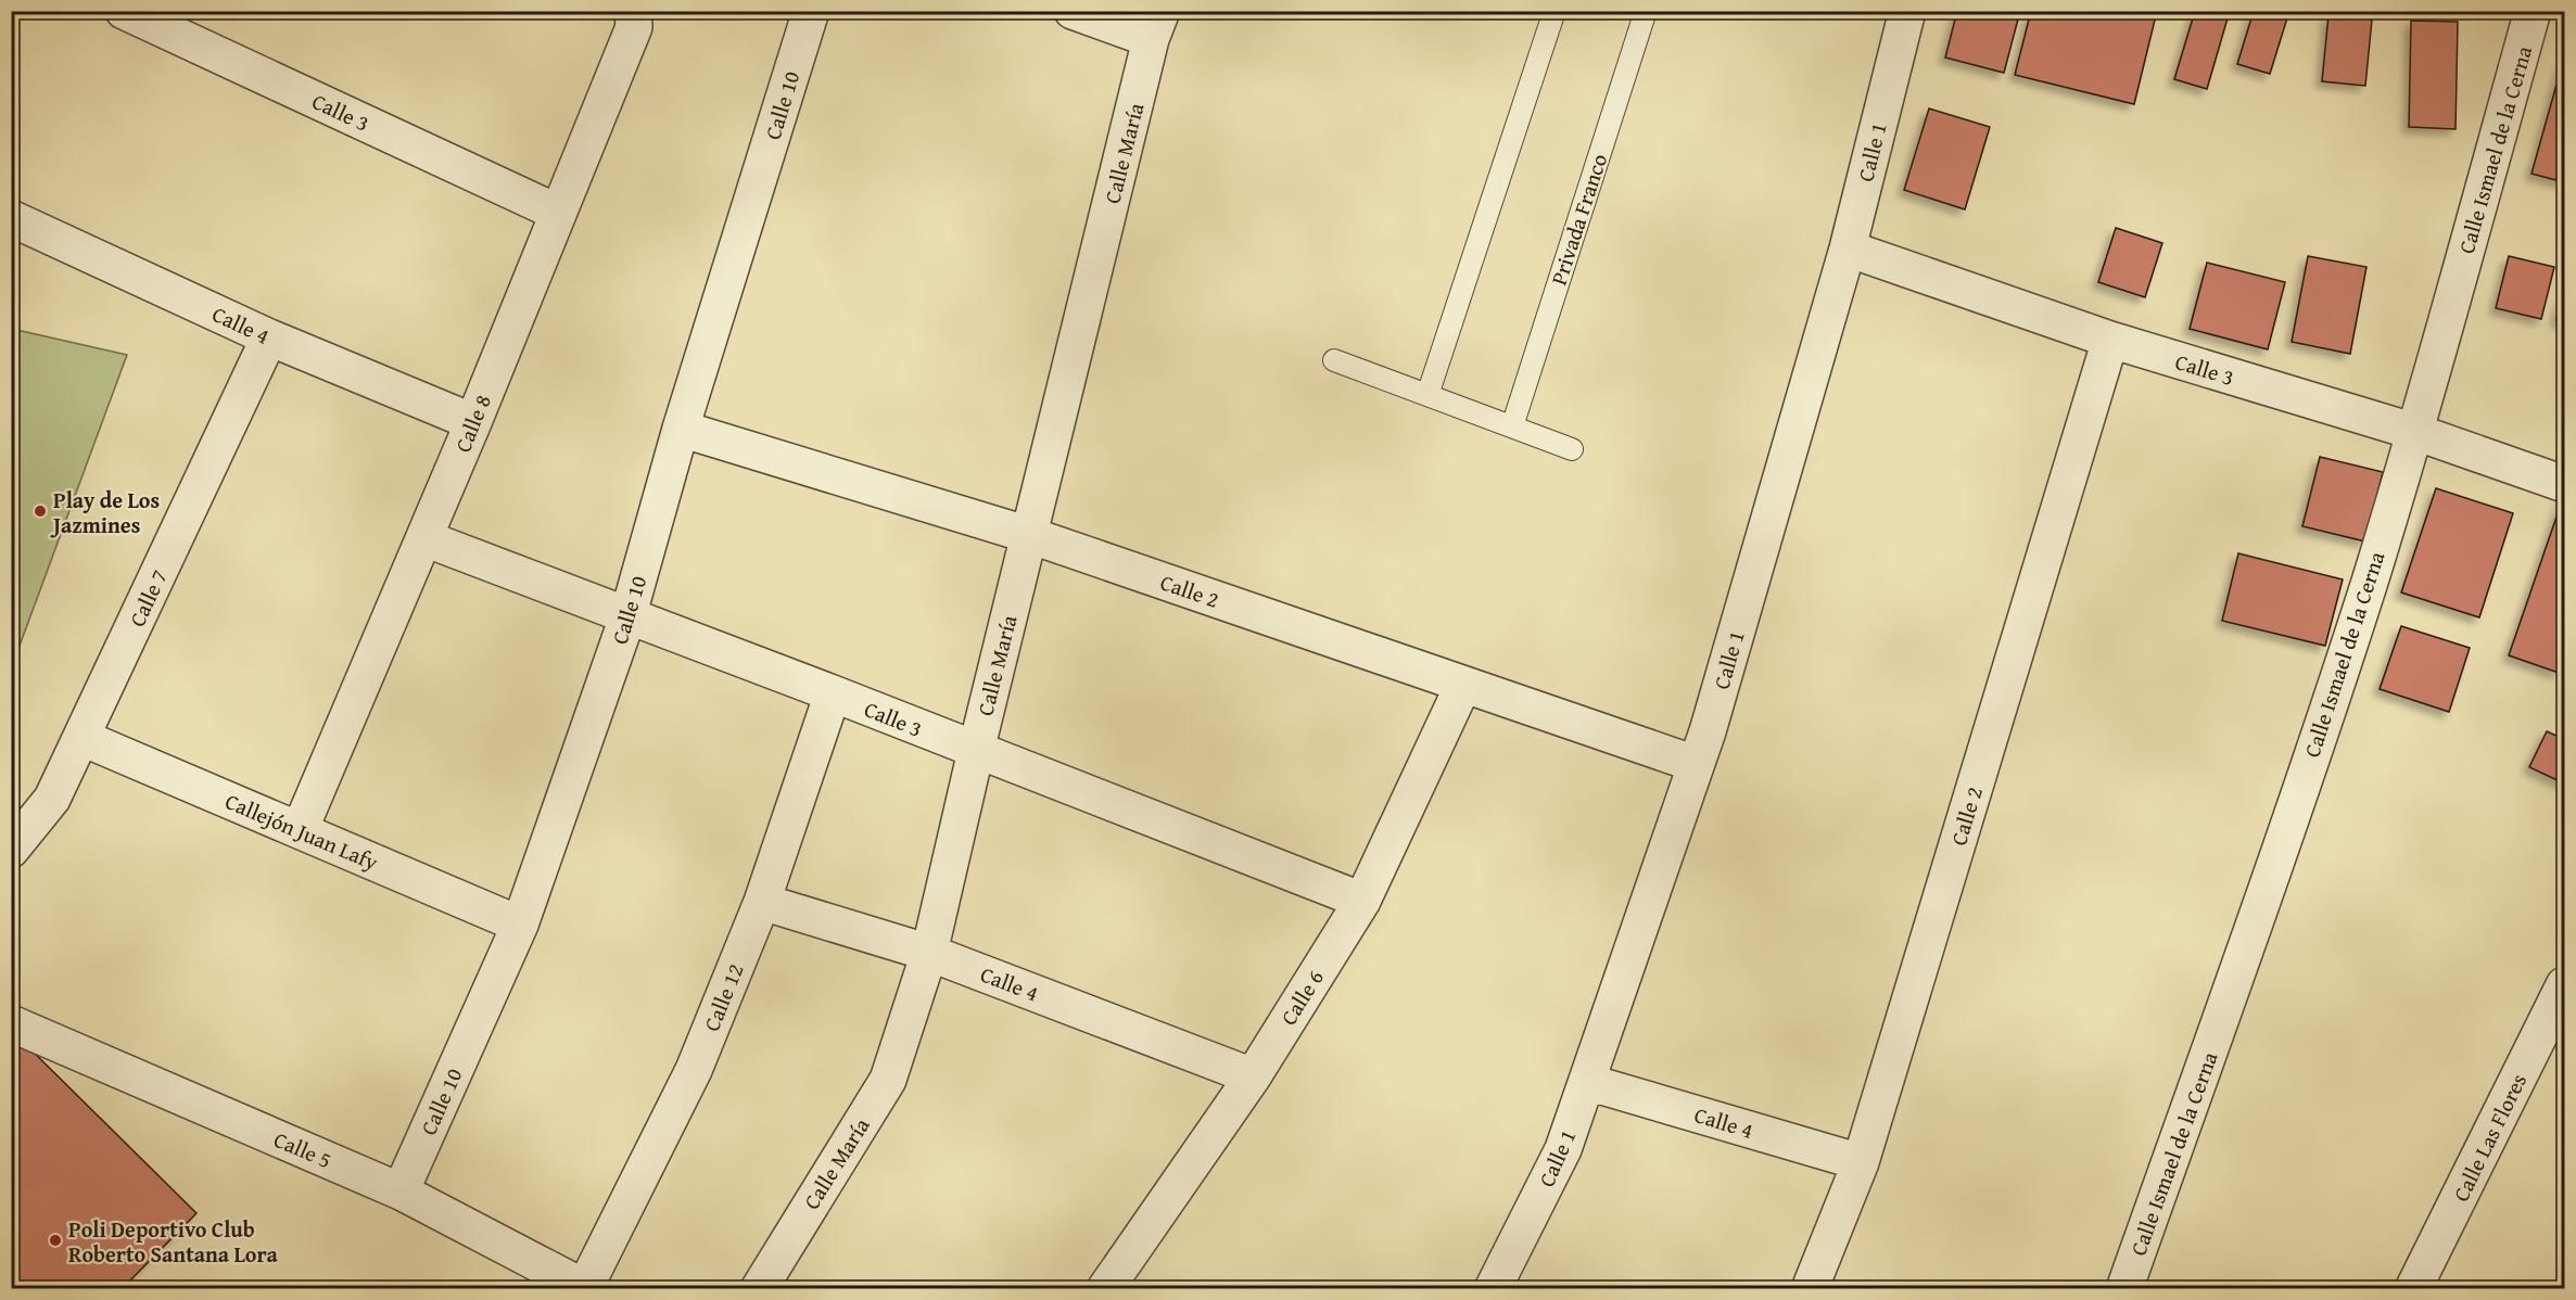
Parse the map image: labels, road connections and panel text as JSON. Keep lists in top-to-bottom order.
{
  "streets": {
    "street": [
      "Calle 10",
      "Calle 3",
      "Calle Ismael de la Cerna",
      "Calle 1",
      "Calle María",
      "Calle 4",
      "Calle 8",
      "Calle 2",
      "Calle 7",
      "Callejón Juan Lafy",
      "Calle 12",
      "Calle 6",
      "Calle Las Flores",
      "Calle 5"
    ],
    "lane": ["Privada Franco"]
  },
  "crossings": [
    ["Calle 10", "Calle 3"],
    ["Calle 10", "Calle 2"],
    ["Calle 10", "Callejón Juan Lafy"],
    ["Calle 10", "Calle 5"],
    ["Calle 3", "Calle Ismael de la Cerna"],
    ["Calle 3", "Calle 1"],
    ["Calle 3", "Calle María"],
    ["Calle 3", "Calle 8"],
    ["Calle 3", "Calle 2"],
    ["Calle 3", "Calle 12"],
    ["Calle 3", "Calle 6"],
    ["Calle 1", "Calle 4"],
    ["Calle 1", "Calle 2"],
    ["Calle María", "Calle 4"],
    ["Calle María", "Calle 2"],
    ["Calle 4", "Calle 8"],
    ["Calle 4", "Calle 2"],
    ["Calle 4", "Calle 7"],
    ["Calle 4", "Calle 12"],
    ["Calle 4", "Calle 6"],
    ["Calle 8", "Callejón Juan Lafy"],
    ["Calle 2", "Calle 6"],
    ["Calle 7", "Callejón Juan Lafy"],
    ["Calle 12", "Calle 5"]
  ],
  "places": ["Play de Los Jazmines", "Poli Deportivo Club Roberto Santana Lora"]
}
